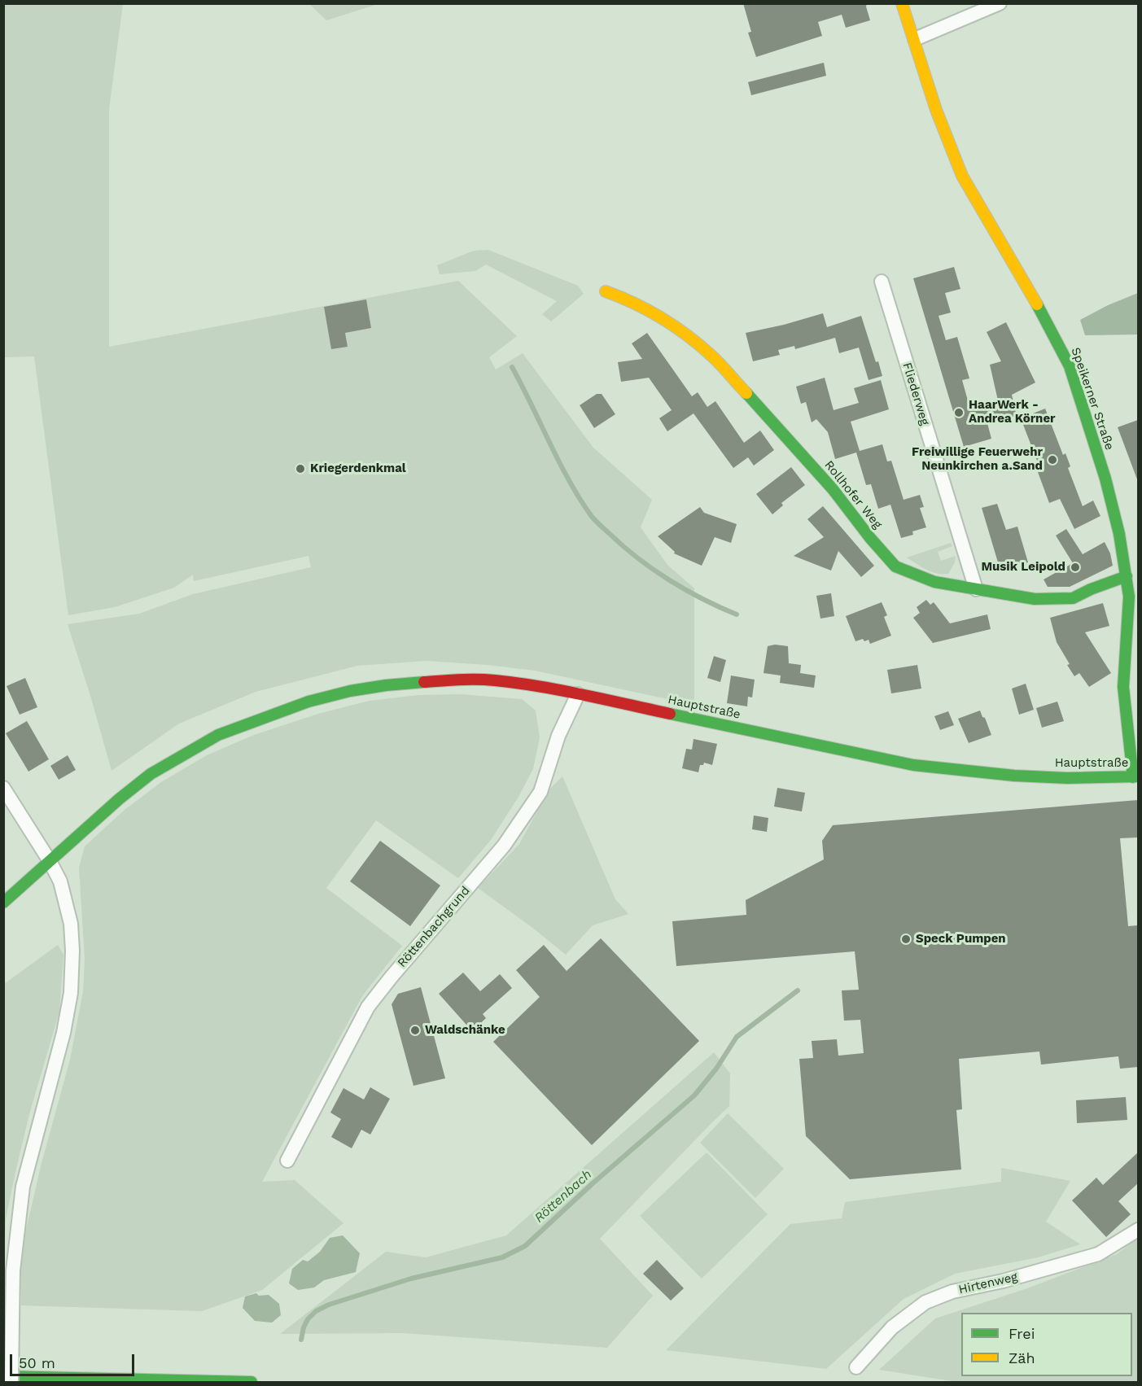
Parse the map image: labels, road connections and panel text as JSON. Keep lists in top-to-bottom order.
{
  "streets": {
    "main road": ["Speikerner Straße", "Rollhofer Weg", "Hauptstraße"],
    "street": ["Fliederweg", "Röttenbachgrund", "Hirtenweg"]
  },
  "crossings": [
    ["Fliederweg", "Rollhofer Weg"],
    ["Speikerner Straße", "Rollhofer Weg"],
    ["Speikerner Straße", "Hauptstraße"],
    ["Hauptstraße", "Röttenbachgrund"]
  ],
  "water": ["Röttenbach"],
  "places": [
    "HaarWerk - Andrea Körner",
    "Freiwillige Feuerwehr Neunkirchen a.Sand",
    "Kriegerdenkmal",
    "Musik Leipold",
    "Speck Pumpen",
    "Waldschänke"
  ],
  "legend": ["Frei", "Zäh"],
  "scale_bar": "50 m"
}
